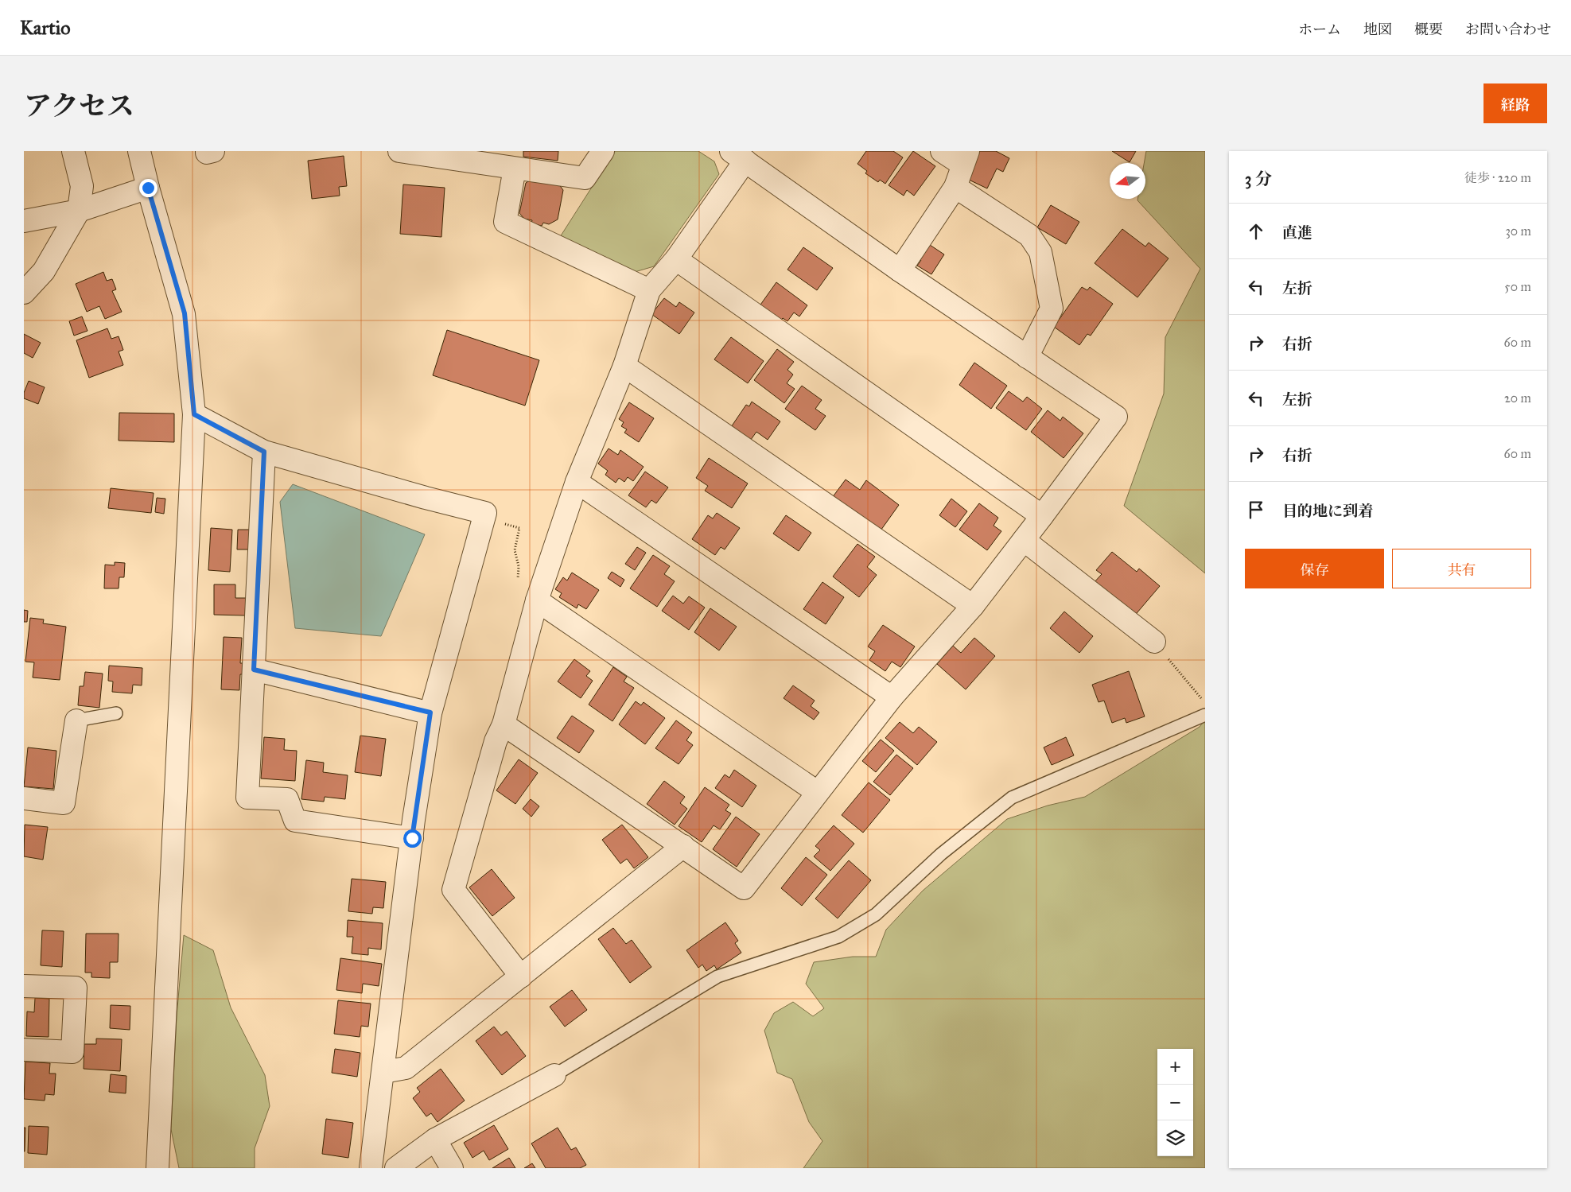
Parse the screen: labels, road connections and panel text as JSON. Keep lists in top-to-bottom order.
{
  "north": "left",
  "page": {
    "header": "Kartio",
    "nav": [
      "ホーム",
      "地図",
      "概要",
      "お問い合わせ"
    ],
    "title": "アクセス",
    "buttons": [
      "経路",
      ["保存", "共有"]
    ],
    "heading": ["3 分", "徒歩 · 220 m"],
    "list": [
      ["直進", "30 m"],
      ["左折", "50 m"],
      ["右折", "60 m"],
      ["左折", "20 m"],
      ["右折", "60 m"],
      "目的地に到着"
    ],
    "map_buttons": ["+", "−"]
  }
}
